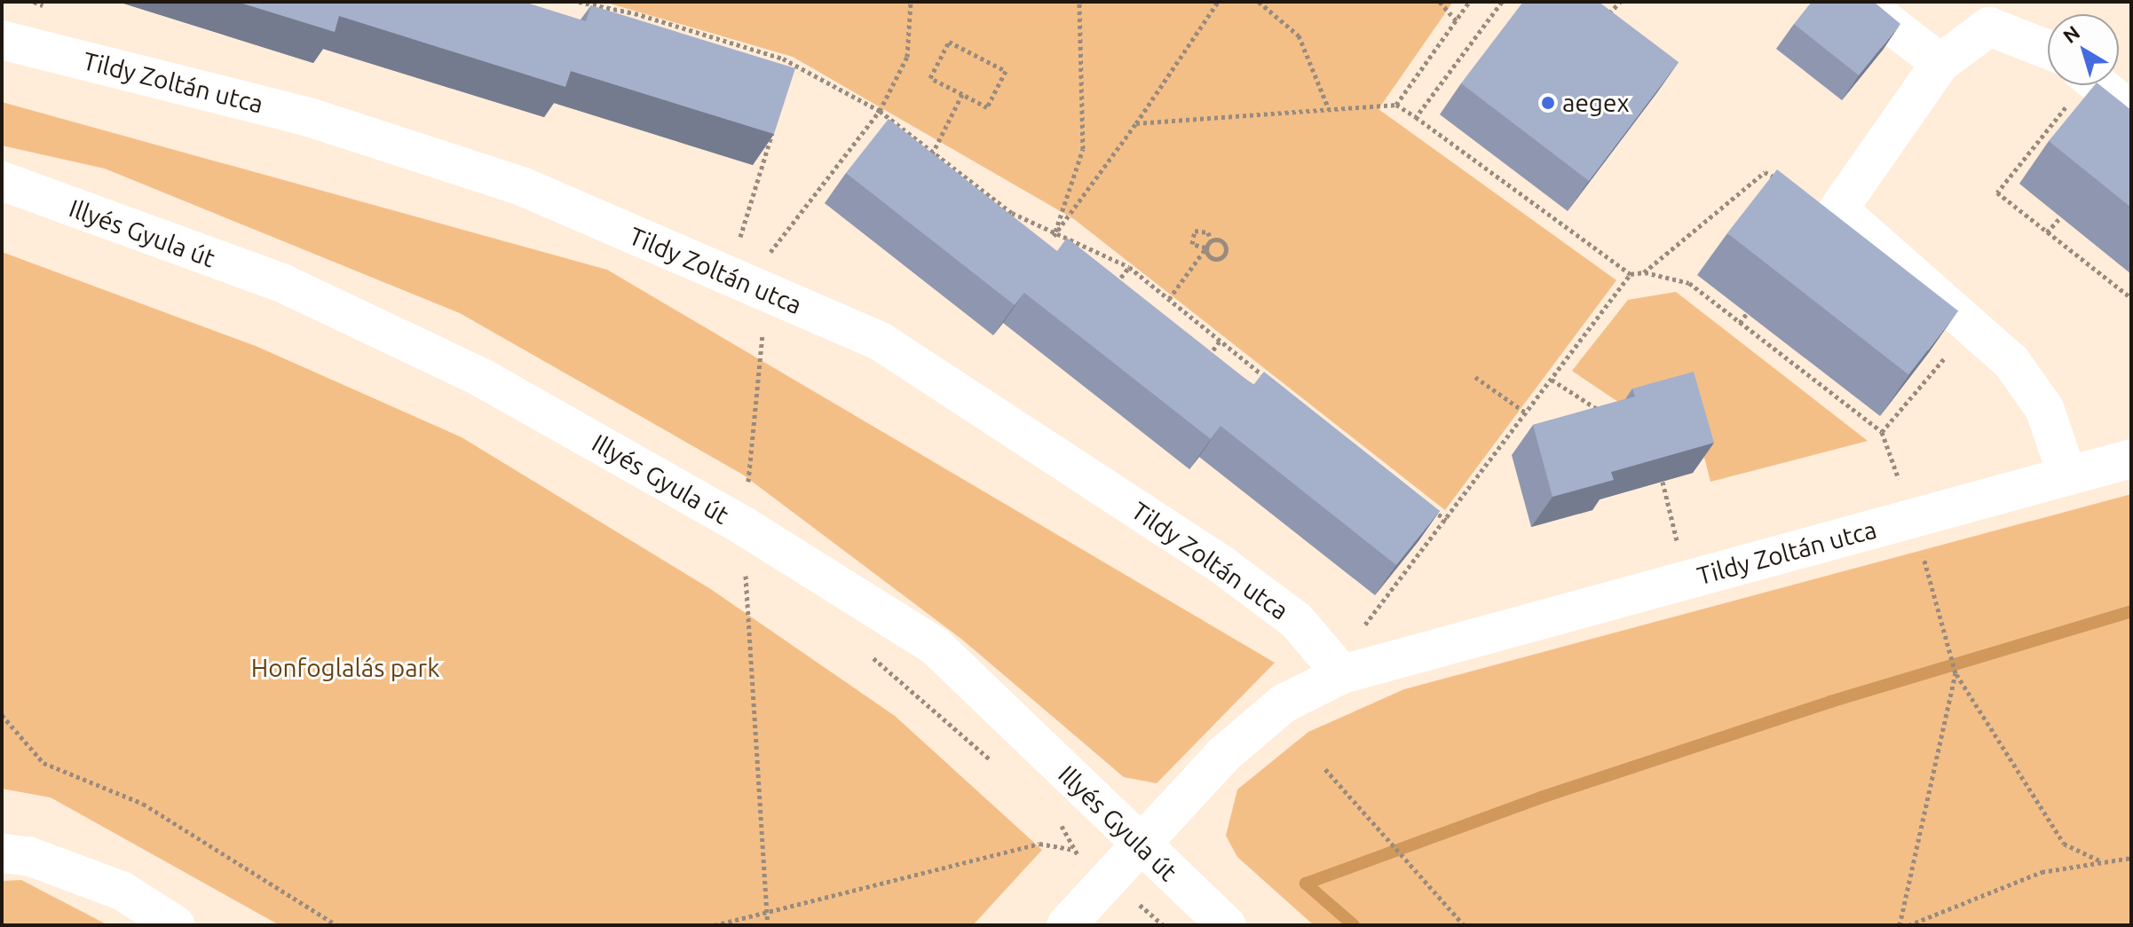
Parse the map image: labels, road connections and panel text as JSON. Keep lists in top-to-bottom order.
{
  "streets": {
    "street": ["Tildy Zoltán utca", "Illyés Gyula út"]
  },
  "crossings": [
    ["Tildy Zoltán utca", "Illyés Gyula út"]
  ],
  "parks": ["Honfoglalás park"],
  "places": ["aegex"],
  "north": "top left"
}
